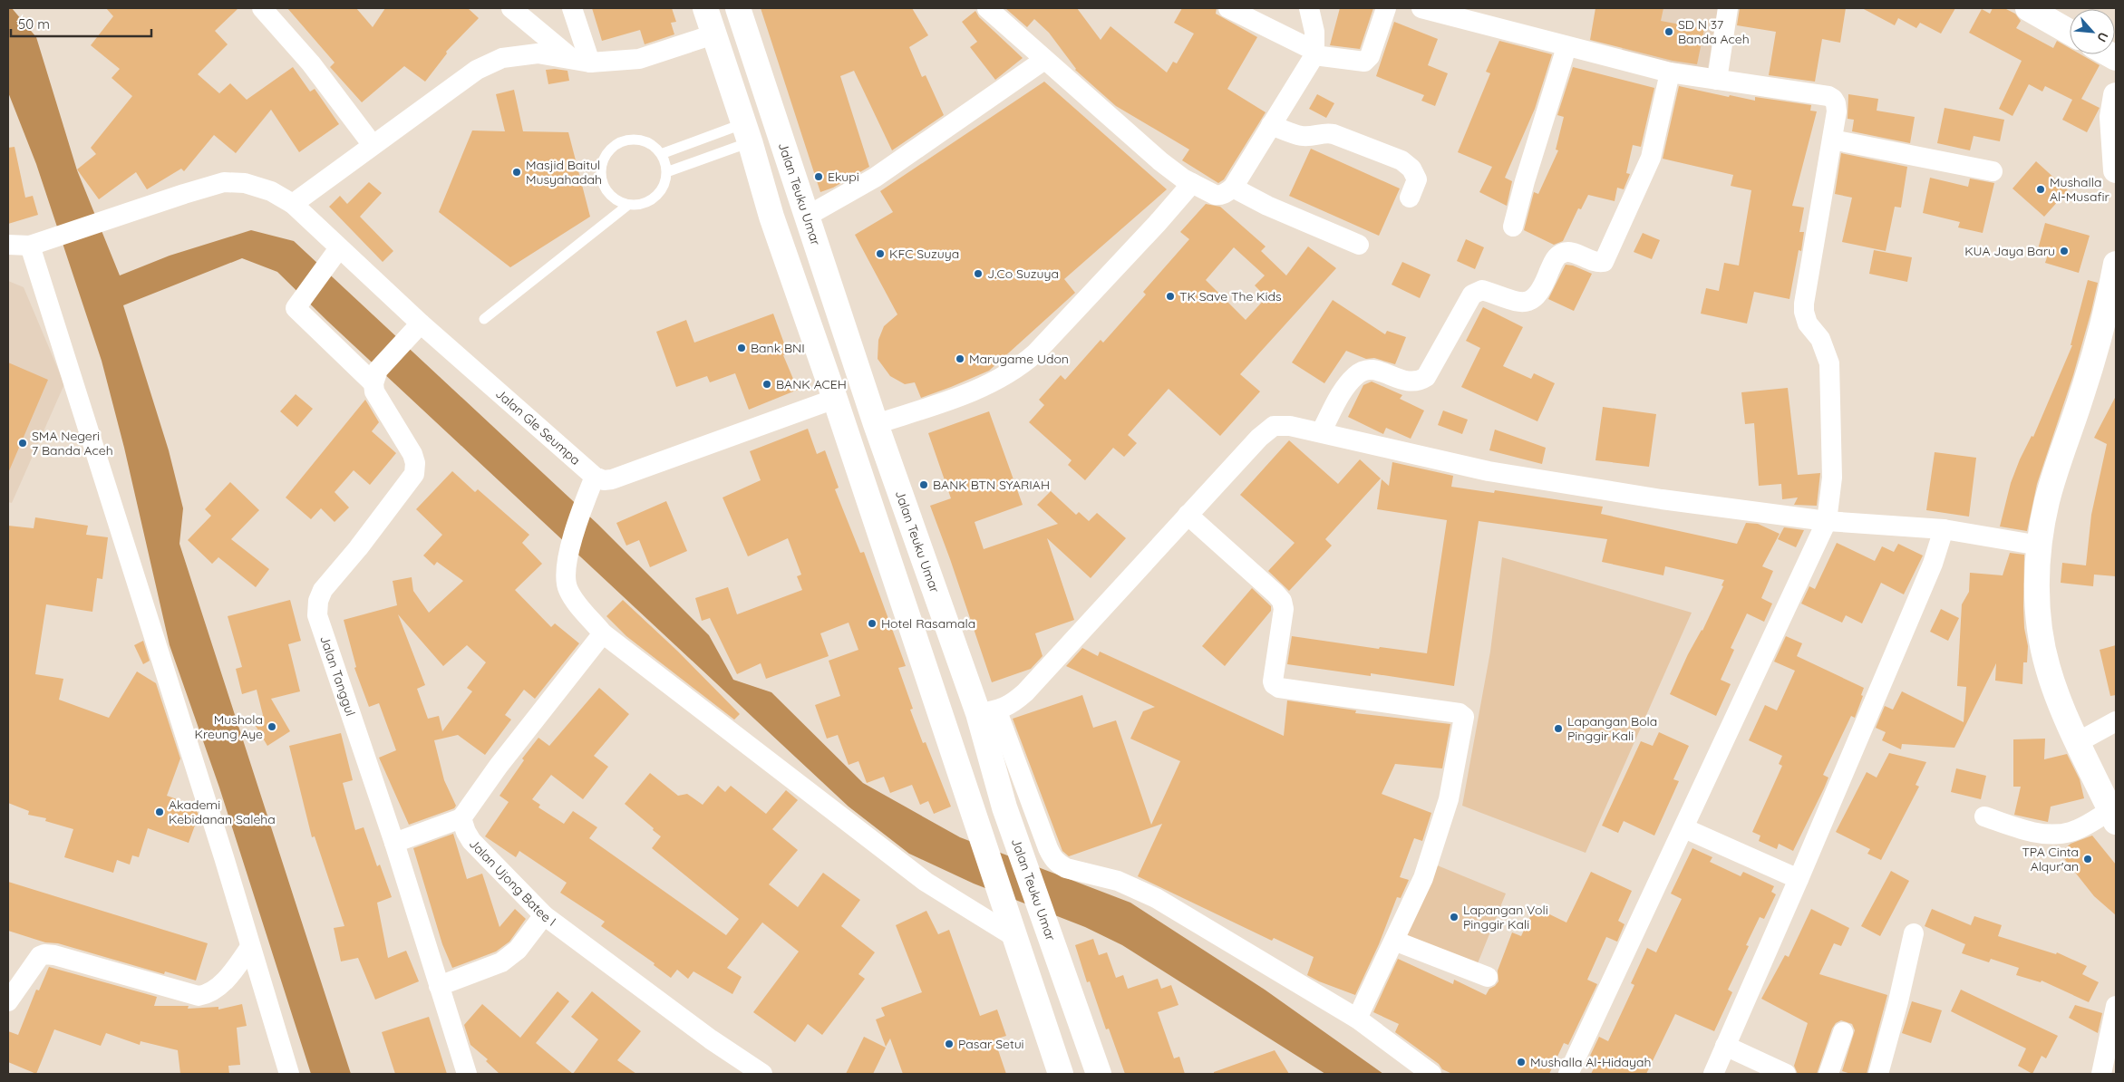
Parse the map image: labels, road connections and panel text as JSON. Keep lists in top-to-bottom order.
{
  "streets": {
    "main road": ["Jalan Teuku Umar"],
    "street": ["Jalan Gle Seumpa", "Jalan Tanggul", "Jalan Ujong Batee I"]
  },
  "places": [
    "SD N 37 Banda Aceh",
    "Masjid Baitul Musyahadah",
    "Ekupi",
    "Mushalla Al-Musafir",
    "KUA Jaya Baru",
    "KFC Suzuya",
    "J.Co Suzuya",
    "TK Save The Kids",
    "Bank BNI",
    "Marugame Udon",
    "BANK ACEH",
    "SMA Negeri 7 Banda Aceh",
    "BANK BTN SYARIAH",
    "Hotel Rasamala",
    "Mushola Kreung Aye",
    "Lapangan Bola Pinggir Kali",
    "Akademi Kebidanan Saleha",
    "TPA Cinta Alqur'an",
    "Lapangan Voli Pinggir Kali",
    "Pasar Setui",
    "Mushalla Al-Hidayah"
  ],
  "scale_bar": "50 m",
  "north": "bottom right"
}
